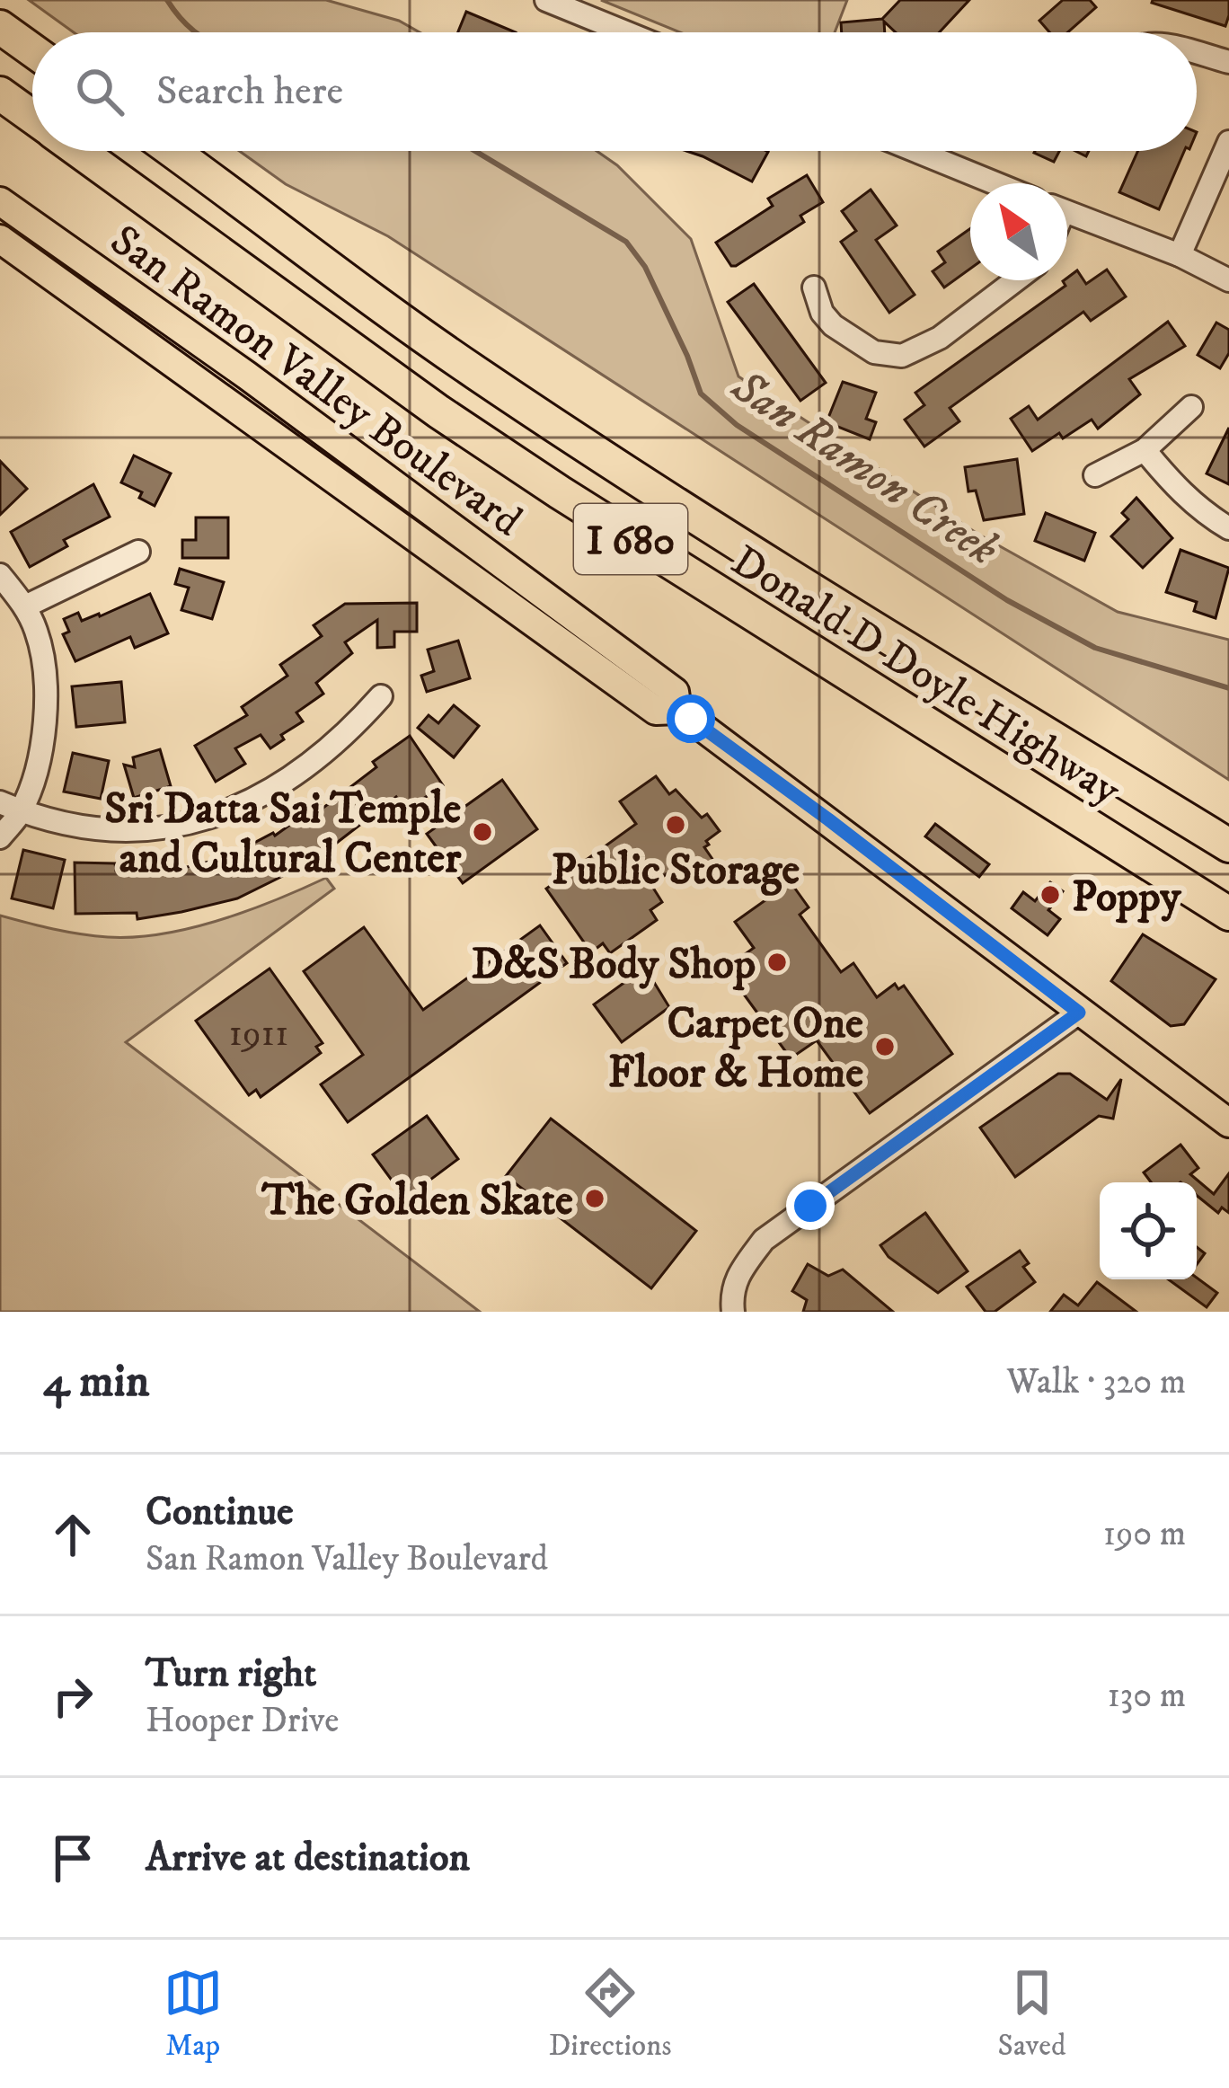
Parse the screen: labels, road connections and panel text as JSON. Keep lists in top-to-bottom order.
{
  "streets": {
    "highway": ["I 680", "Donald D Doyle Highway"],
    "main road": ["San Ramon Valley Boulevard"]
  },
  "water": ["San Ramon Creek"],
  "places": [
    "Public Storage",
    "Sri Datta Sai Temple and Cultural Center",
    "Poppy",
    "D&S Body Shop",
    "Carpet One Floor & Home",
    "The Golden Skate"
  ],
  "house_numbers": ["1911"],
  "north": "top left",
  "page": {
    "search": "Search here",
    "heading": ["4 min", "Walk · 320 m"],
    "list": [
      ["Continue", "San Ramon Valley Boulevard", "190 m"],
      ["Turn right", "Hooper Drive", "130 m"],
      "Arrive at destination"
    ],
    "nav": ["Map", "Directions", "Saved"]
  }
}
